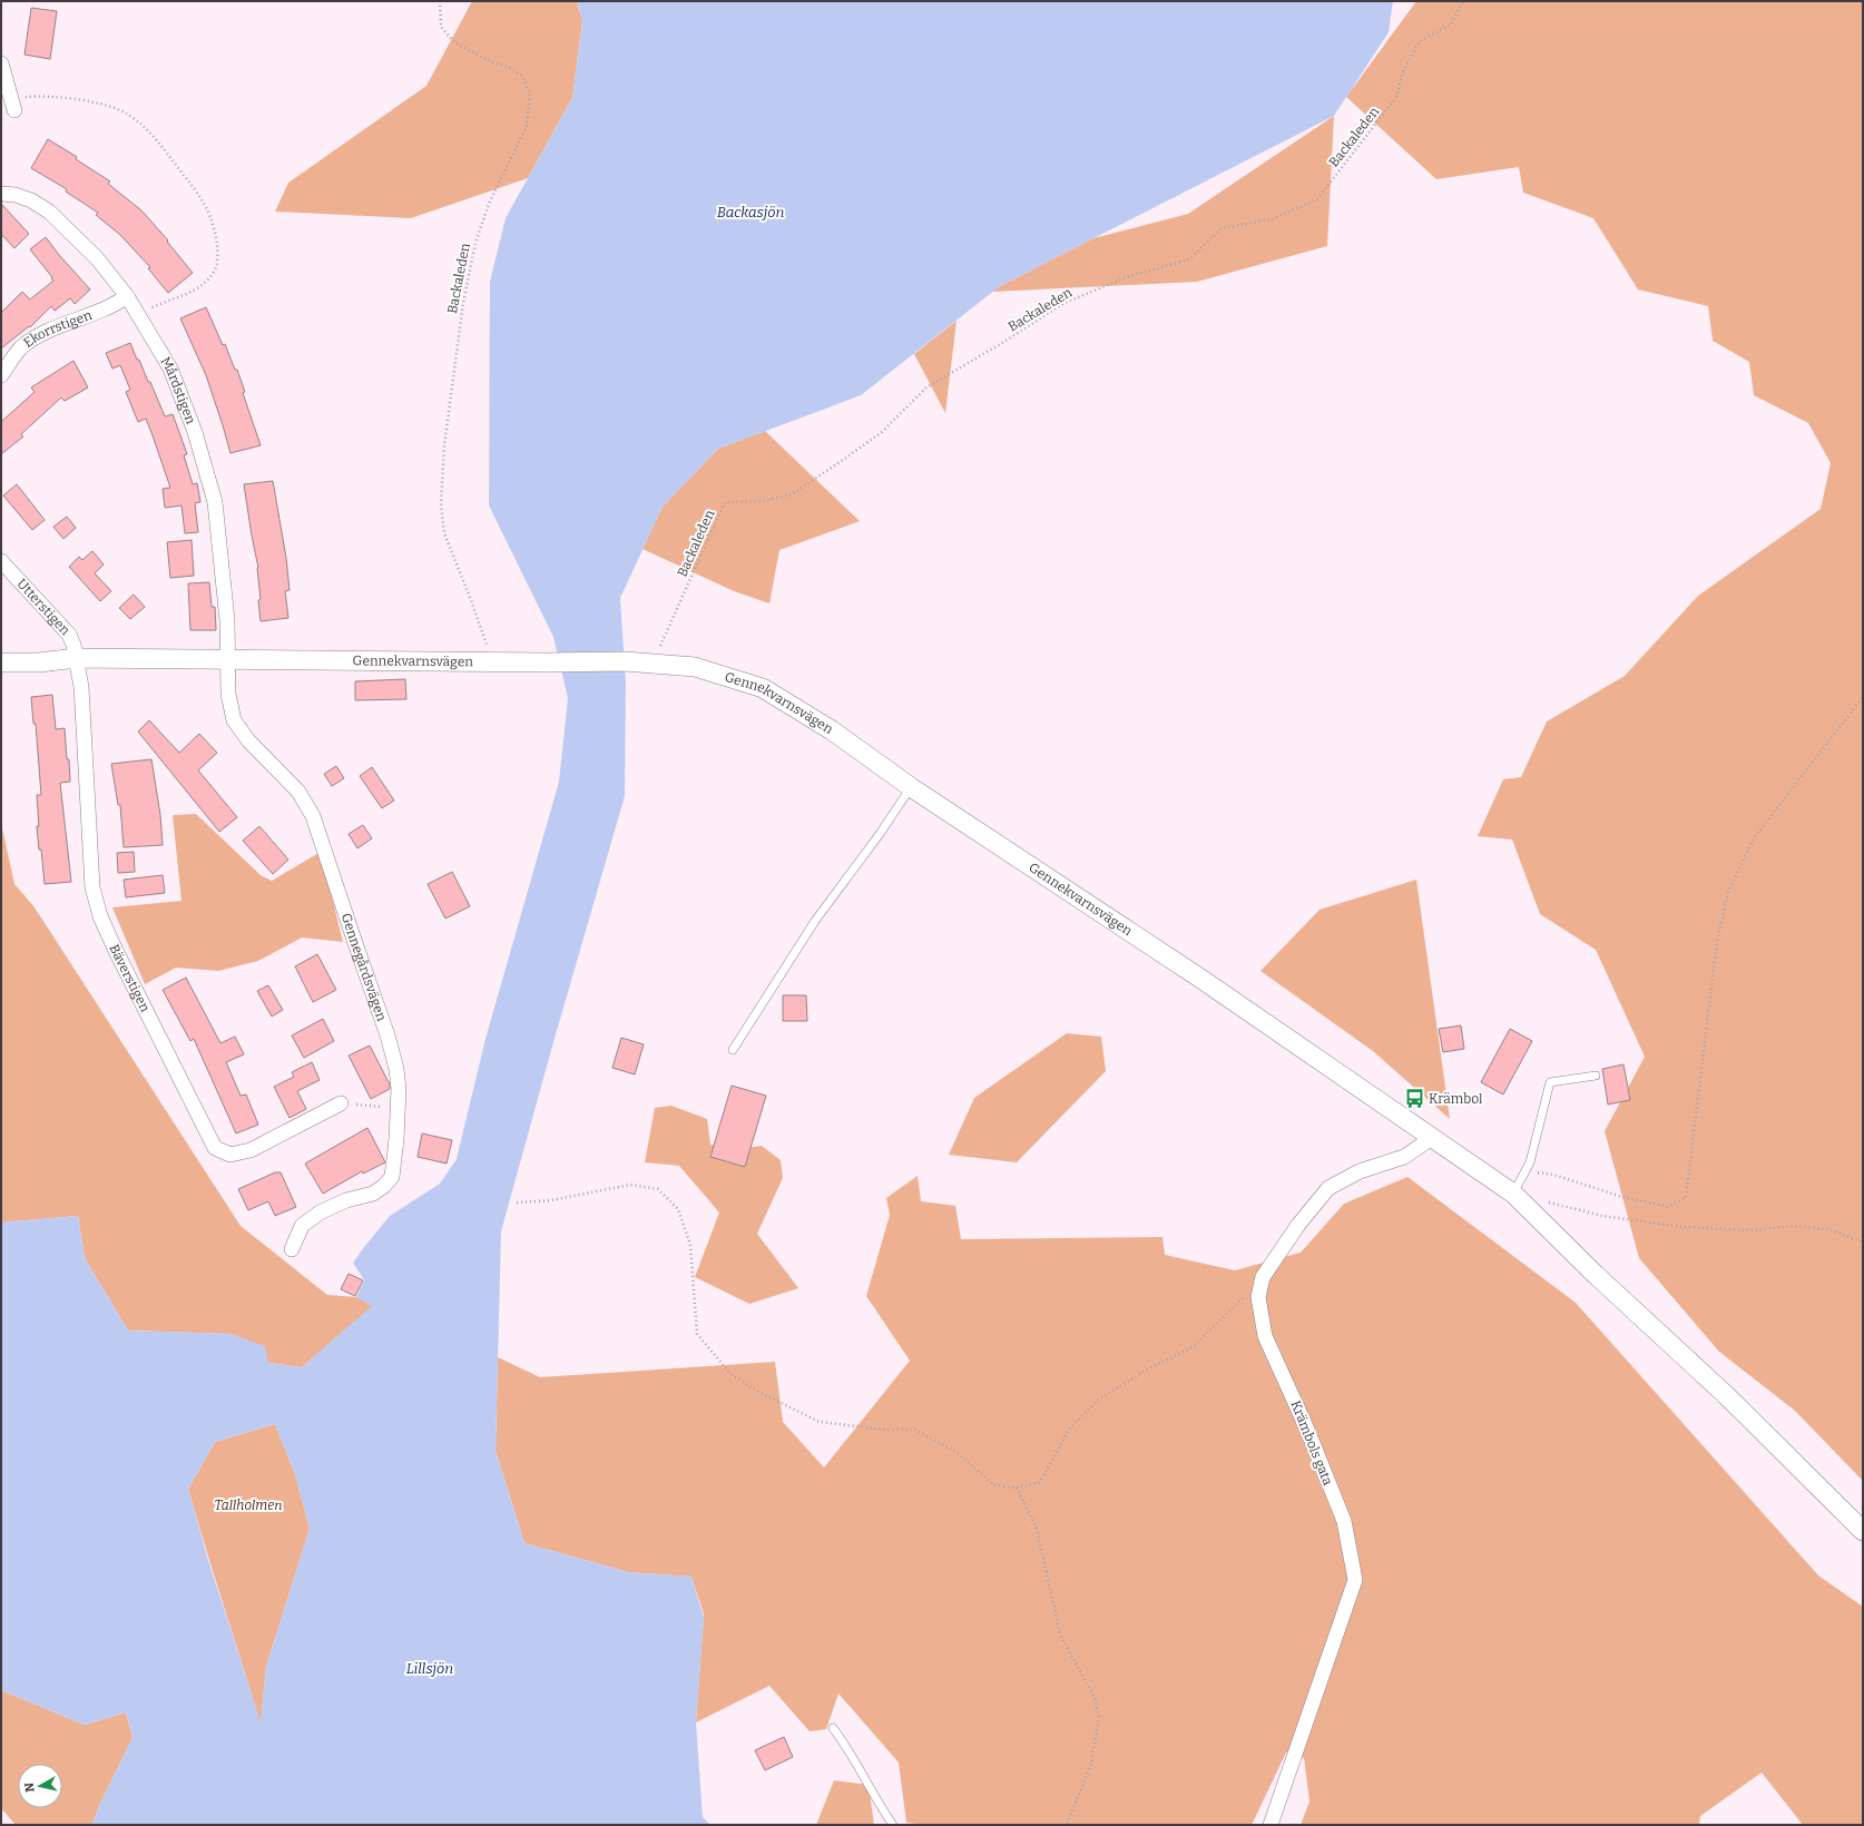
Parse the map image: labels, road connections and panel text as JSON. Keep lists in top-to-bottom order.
{
  "streets": {
    "street": [
      "Ekorrstigen",
      "Mårdstigen",
      "Utterstigen",
      "Gennekvarnsvägen",
      "Gennegårdsvägen",
      "Bäverstigen",
      "Krämbols gata"
    ],
    "path": ["Backaleden"]
  },
  "crossings": [
    ["Backaleden", "Gennekvarnsvägen"],
    ["Ekorrstigen", "Mårdstigen"],
    ["Mårdstigen", "Gennekvarnsvägen"],
    ["Mårdstigen", "Gennegårdsvägen"],
    ["Utterstigen", "Gennekvarnsvägen"],
    ["Utterstigen", "Bäverstigen"],
    ["Gennekvarnsvägen", "Gennegårdsvägen"],
    ["Gennekvarnsvägen", "Bäverstigen"],
    ["Gennekvarnsvägen", "Krämbols gata"]
  ],
  "water": ["Backasjön", "Lillsjön"],
  "parks": ["Tallholmen"],
  "places": {
    "bus stop": ["Krämbol"]
  },
  "north": "left"
}
